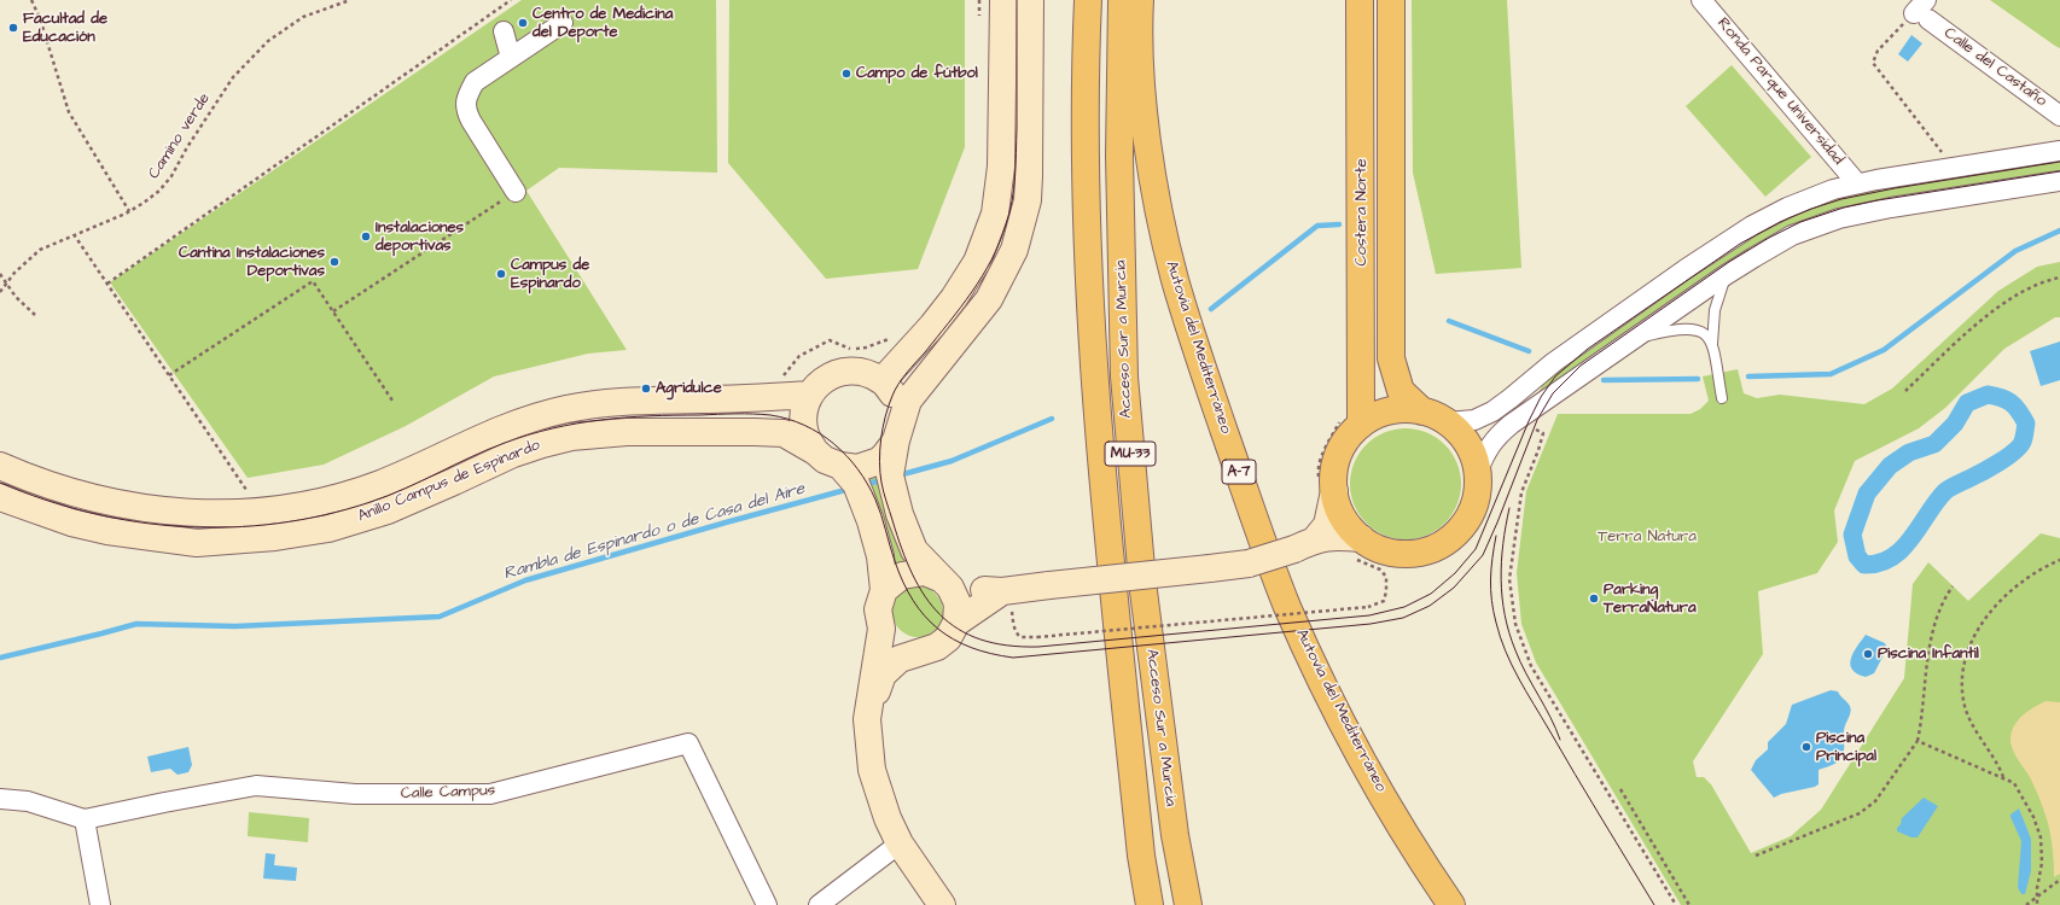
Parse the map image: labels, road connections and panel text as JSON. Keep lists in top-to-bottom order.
{
  "streets": {
    "main road": [
      "Costera Norte",
      "Acceso Sur a Murcia",
      "Autovía del Mediterráneo",
      "MU-33",
      "A-7",
      "Anillo Campus de Espinardo"
    ],
    "street": ["Calle del Castaño", "Ronda Parque Universidad", "Calle Campus"],
    "path": ["Camino verde"]
  },
  "water": ["Rambla de Espinardo o de Casa del Aire"],
  "parks": ["Terra Natura"],
  "places": [
    "Centro de Medicina del Deporte",
    "Facultad de Educación",
    "Campo de fútbol",
    "Instalaciones deportivas",
    "Cantina Instalaciones Deportivas",
    "Campus de Espinardo",
    "Agridulce",
    "Parking TerraNatura",
    "Piscina Infantil",
    "Piscina Principal"
  ]
}
